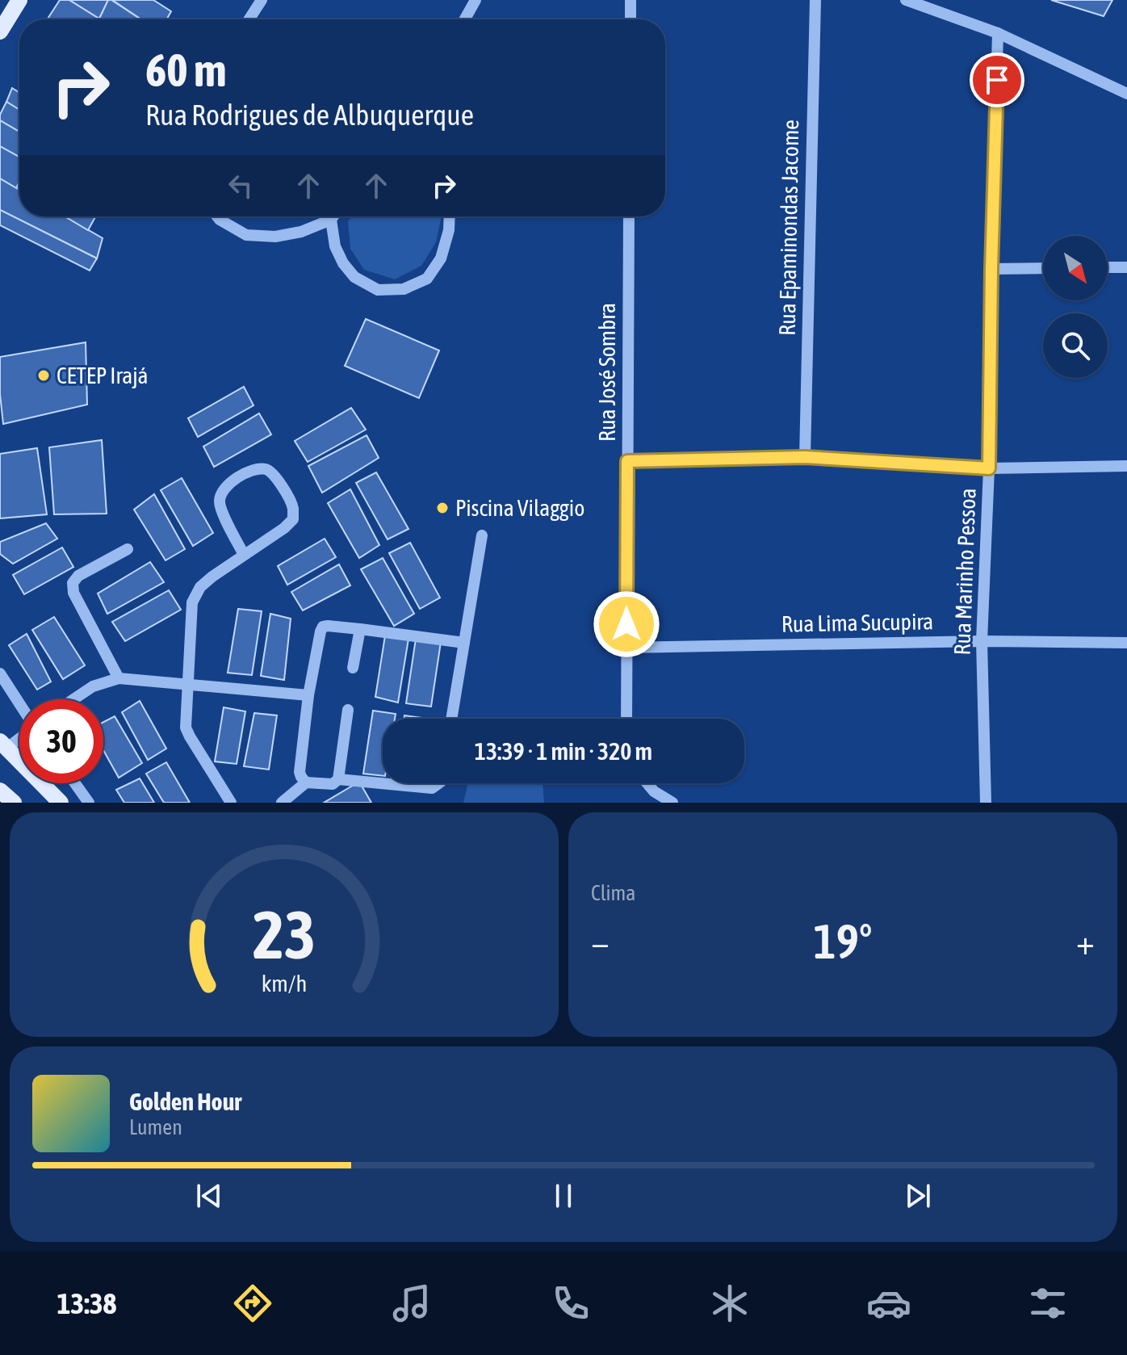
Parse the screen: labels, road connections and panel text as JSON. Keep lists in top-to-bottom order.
{
  "streets": {
    "street": [
      "Rua Epaminondas Jacome",
      "Rua José Sombra",
      "Rua Marinho Pessoa",
      "Rua Lima Sucupira"
    ]
  },
  "crossings": [
    ["Rua José Sombra", "Rua Lima Sucupira"],
    ["Rua Marinho Pessoa", "Rua Lima Sucupira"]
  ],
  "places": ["CETEP Irajá", "Piscina Vilaggio"],
  "north": "bottom right",
  "page": {
    "turn": ["60 m", "Rua Rodrigues de Albuquerque"],
    "limit": "30",
    "trip": "13:39 · 1 min · 320 m",
    "tile": "Clima",
    "heat": ["−", "19°", "+"],
    "song": ["Golden Hour", "Lumen"],
    "tabs": "13:38",
    "gauge": ["23", "km/h"]
  }
}
